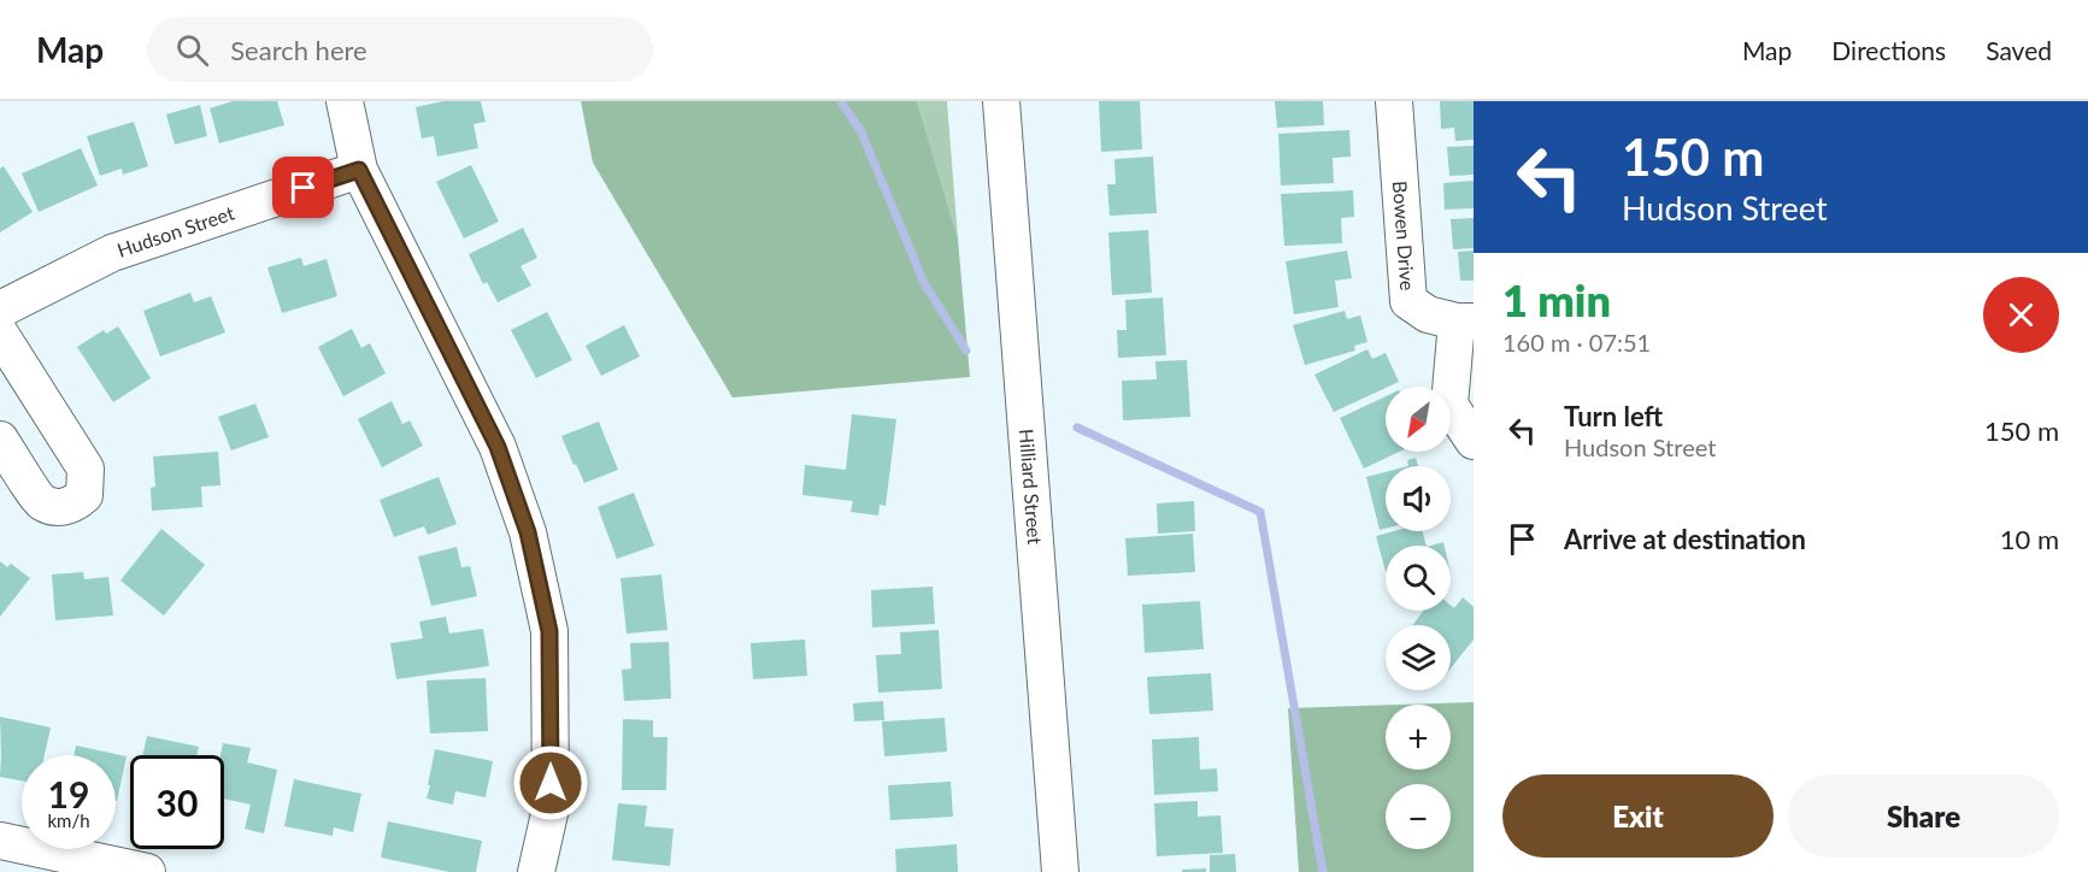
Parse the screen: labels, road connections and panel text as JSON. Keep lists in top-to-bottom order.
{
  "streets": {
    "street": ["Hudson Street", "Bowen Drive", "Hilliard Street"]
  },
  "north": "bottom left",
  "page": {
    "header": "Map",
    "search": "Search here",
    "nav": ["Map", "Directions", "Saved"],
    "turn": ["150 m", "Hudson Street"],
    "heading": ["1 min", "160 m · 07:51"],
    "list": [
      {
        "name": "Turn left",
        "note": "Hudson Street",
        "value": "150 m"
      },
      {
        "name": "Arrive at destination",
        "value": "10 m"
      }
    ],
    "map_buttons": ["+", "−"],
    "speed": "19 km/h",
    "limit": "30",
    "buttons": ["Exit", "Share"]
  }
}
